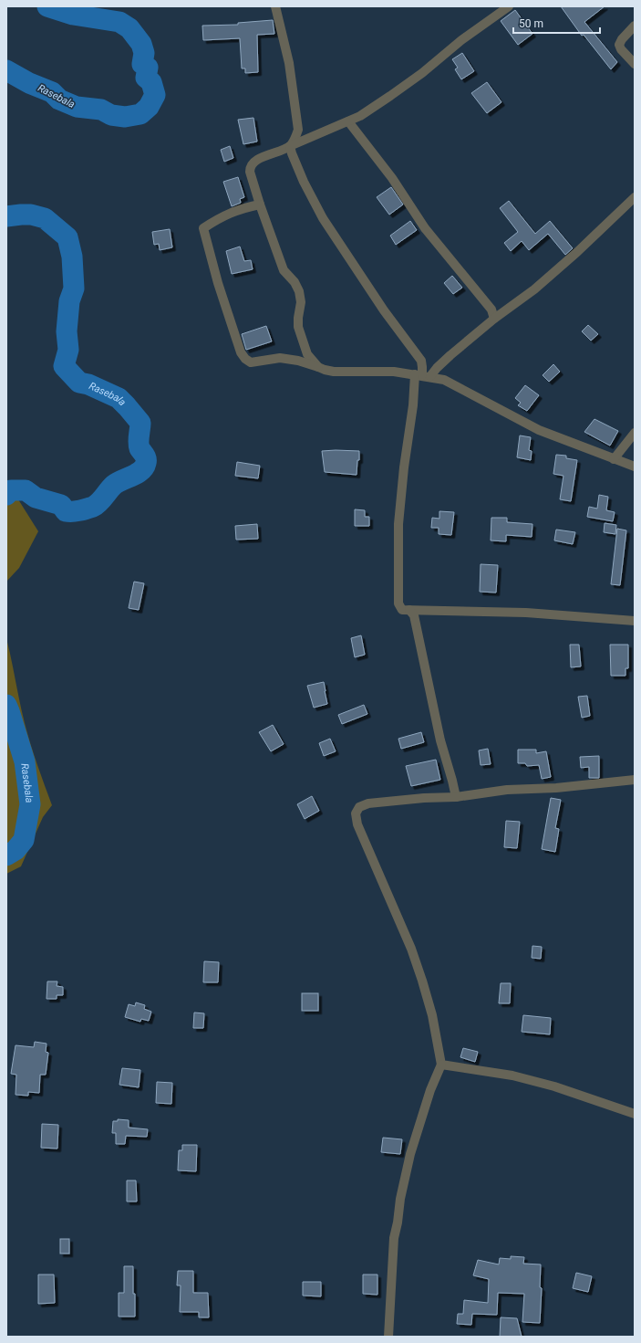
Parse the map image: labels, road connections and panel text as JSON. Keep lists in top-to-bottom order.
{
  "water": ["Rasebala"],
  "scale_bar": "50 m"
}
